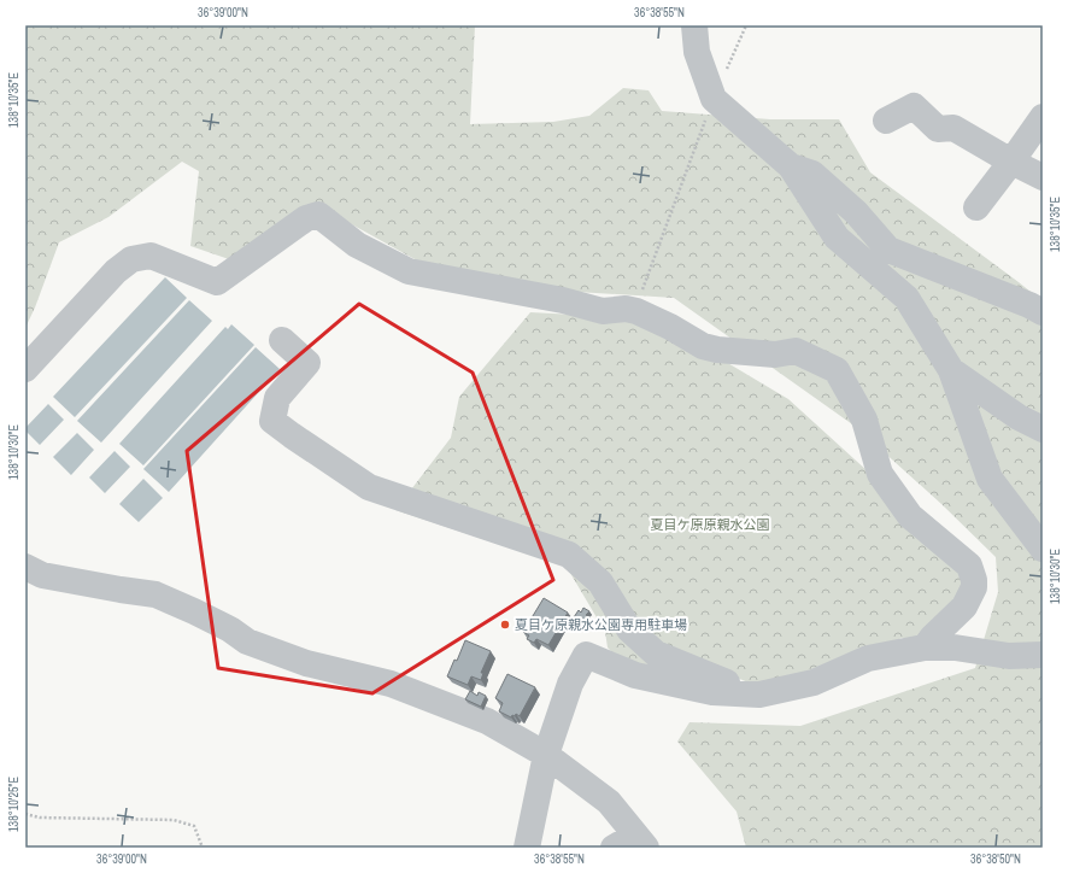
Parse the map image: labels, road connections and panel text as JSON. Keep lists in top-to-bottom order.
{
  "parks": ["夏目ケ原原親水公園"],
  "places": ["夏目ケ原親水公園専用駐車場"],
  "coordinates": [
    "36°39'00\"N",
    "36°38'55\"N",
    "138°10'35\"E",
    "138°10'30\"E",
    "138°10'25\"E",
    "36°38'50\"N"
  ]
}
